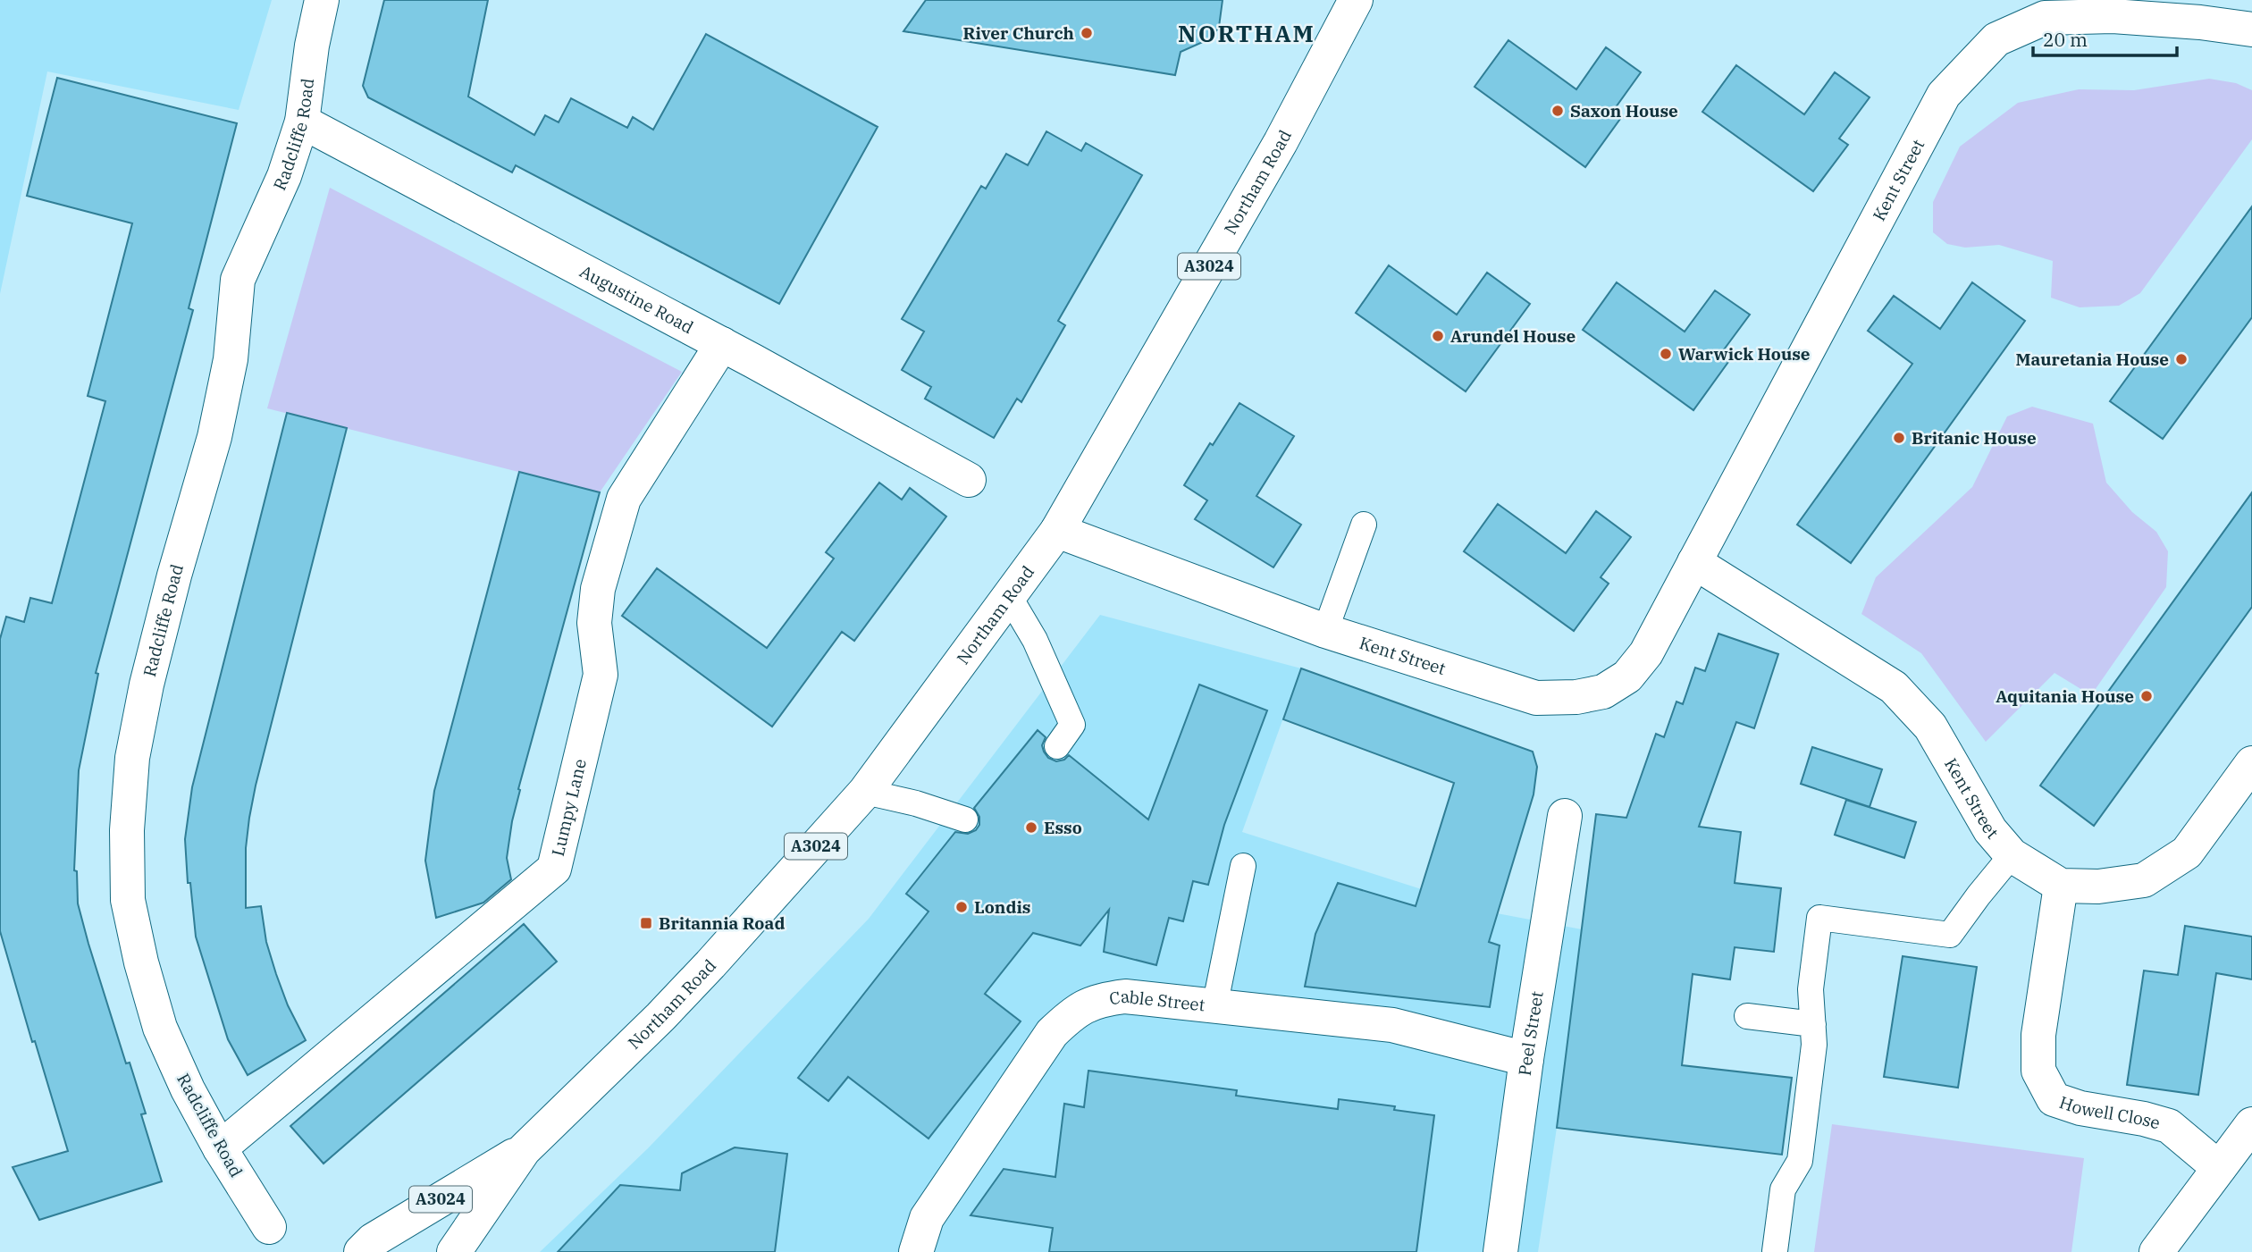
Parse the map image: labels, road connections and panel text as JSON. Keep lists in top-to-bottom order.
{
  "streets": {
    "street": [
      "Radcliffe Road",
      "Kent Street",
      "Northam Road",
      "A3024",
      "Augustine Road",
      "Lumpy Lane",
      "Cable Street",
      "Peel Street",
      "Howell Close"
    ]
  },
  "crossings": [
    ["Radcliffe Road", "Augustine Road"],
    ["Radcliffe Road", "Lumpy Lane"],
    ["Kent Street", "Northam Road"],
    ["Kent Street", "Howell Close"],
    ["Augustine Road", "Lumpy Lane"],
    ["Cable Street", "Peel Street"]
  ],
  "districts": ["NORTHAM"],
  "places": {
    "other": [
      "River Church",
      "Saxon House",
      "Arundel House",
      "Warwick House",
      "Mauretania House",
      "Britanic House",
      "Aquitania House",
      "Esso",
      "Londis"
    ],
    "transit": ["Britannia Road"]
  },
  "scale_bar": "20 m"
}
